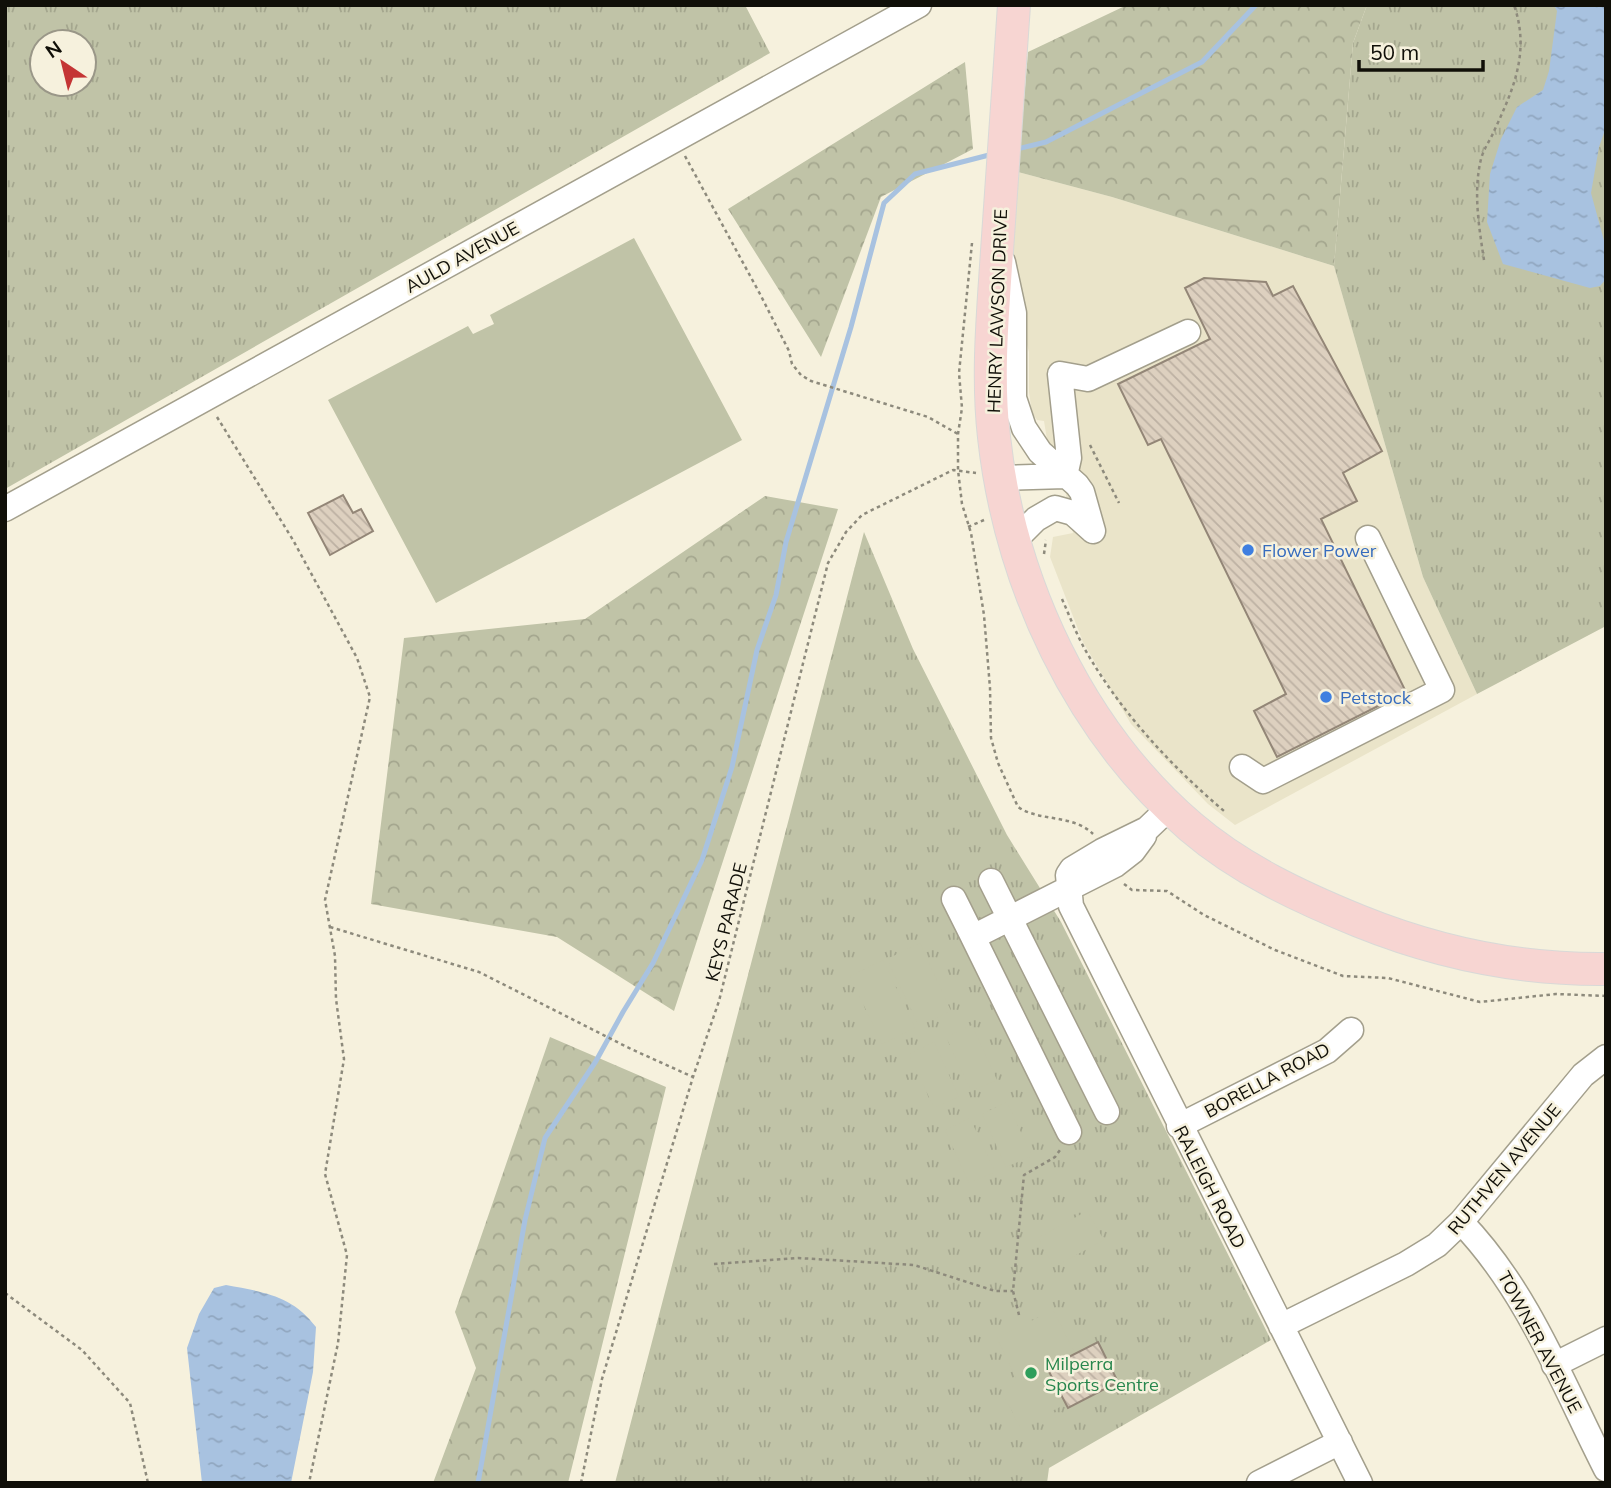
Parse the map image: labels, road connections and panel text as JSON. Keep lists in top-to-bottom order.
{
  "streets": {
    "main road": ["HENRY LAWSON DRIVE"],
    "street": [
      "AULD AVENUE",
      "BORELLA ROAD",
      "RUTHVEN AVENUE",
      "RALEIGH ROAD",
      "TOWNER AVENUE"
    ],
    "path": ["KEYS PARADE"]
  },
  "crossings": [
    ["BORELLA ROAD", "RALEIGH ROAD"],
    ["RUTHVEN AVENUE", "RALEIGH ROAD"],
    ["RUTHVEN AVENUE", "TOWNER AVENUE"]
  ],
  "places": ["Flower Power", "Petstock", "Milperra Sports Centre"],
  "scale_bar": "50 m",
  "north": "top left"
}
